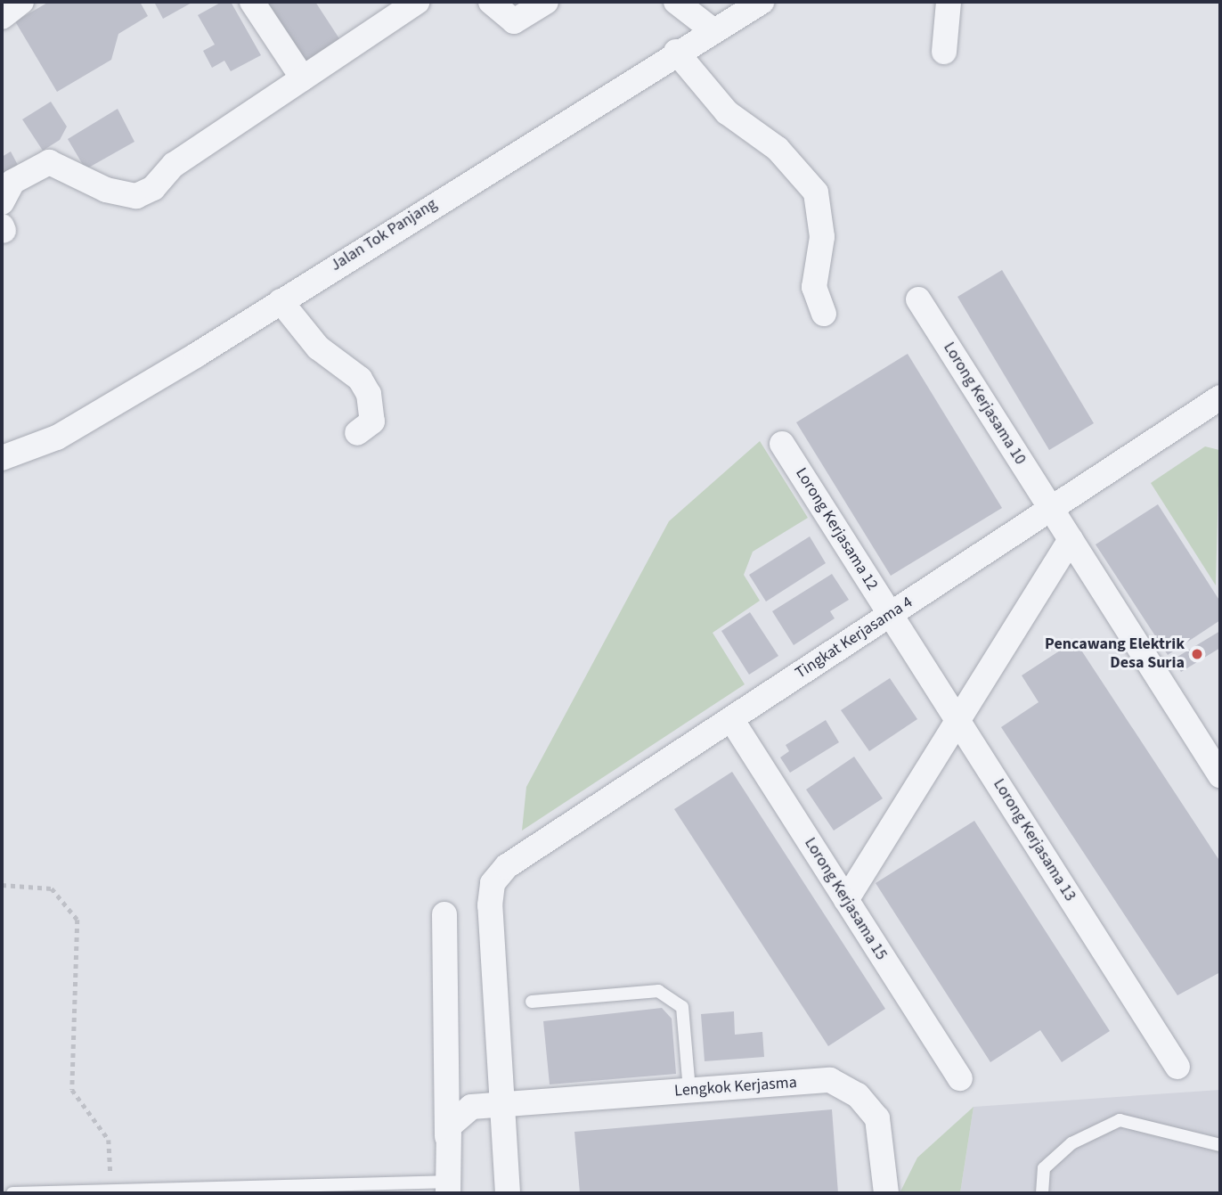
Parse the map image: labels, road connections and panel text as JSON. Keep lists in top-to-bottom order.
{
  "streets": {
    "street": [
      "Jalan Tok Panjang",
      "Lorong Kerjasama 10",
      "Lorong Kerjasama 12",
      "Tingkat Kerjasama 4",
      "Lorong Kerjasama 13",
      "Lorong Kerjasama 15",
      "Lengkok Kerjasma"
    ]
  },
  "crossings": [
    ["Lorong Kerjasama 10", "Tingkat Kerjasama 4"],
    ["Lorong Kerjasama 12", "Tingkat Kerjasama 4"],
    ["Lorong Kerjasama 12", "Lorong Kerjasama 13"],
    ["Tingkat Kerjasama 4", "Lorong Kerjasama 13"],
    ["Tingkat Kerjasama 4", "Lorong Kerjasama 15"],
    ["Tingkat Kerjasama 4", "Lengkok Kerjasma"]
  ],
  "places": ["Pencawang Elektrik Desa Suria"]
}
